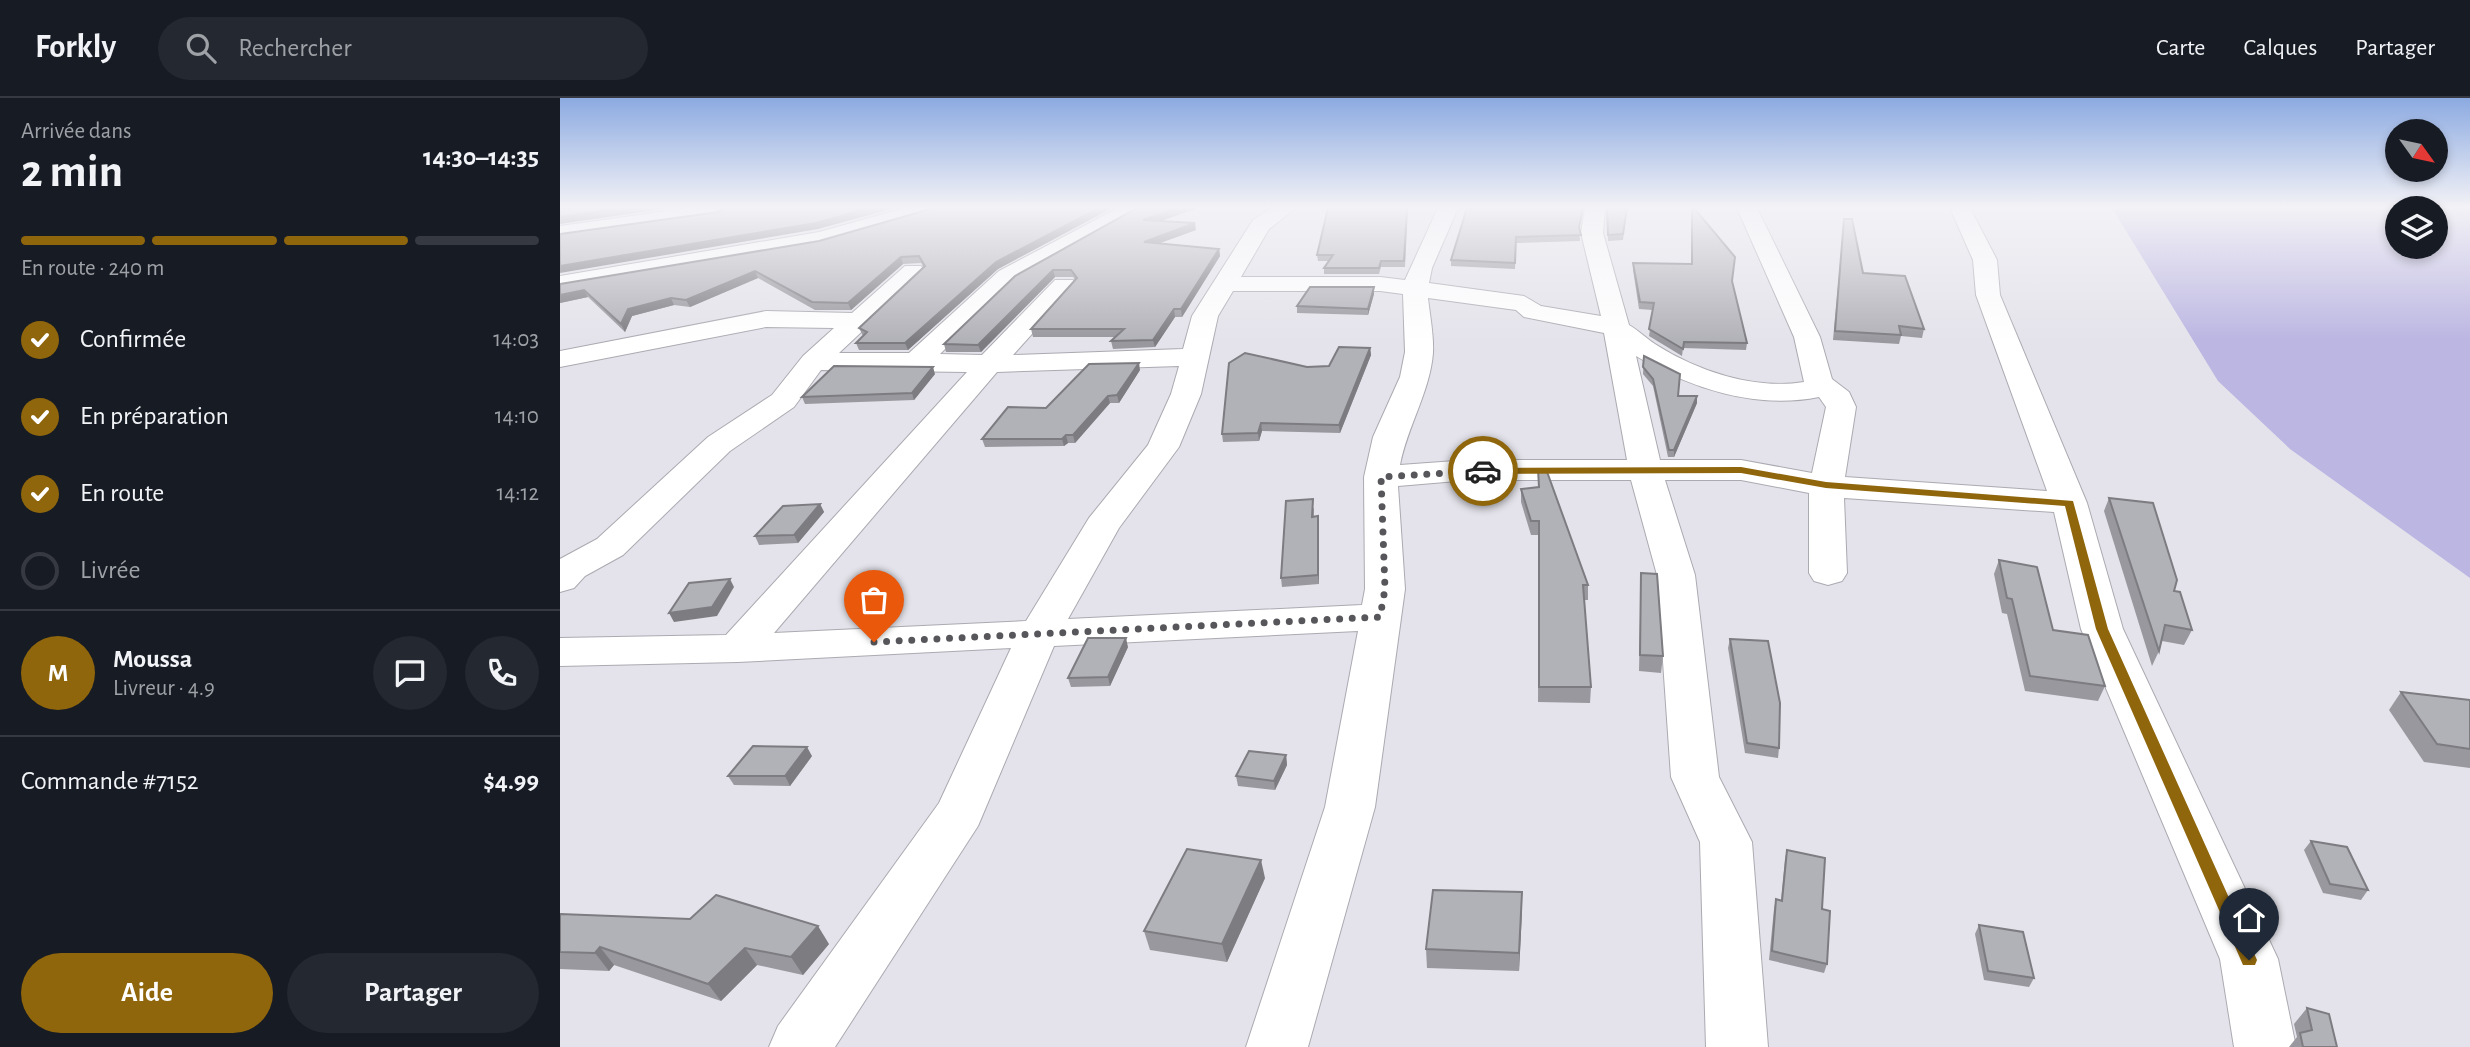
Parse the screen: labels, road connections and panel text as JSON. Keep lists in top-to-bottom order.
{
  "north": "bottom right",
  "page": {
    "header": "Forkly",
    "search": "Rechercher",
    "nav": ["Carte", "Calques", "Partager"],
    "heading": ["2 min", "Arrivée dans", "14:30–14:35"],
    "panel": [
      "Moussa",
      "Livreur · 4.9",
      "Commande #7152",
      "$4.99"
    ],
    "bar": "En route · 240 m",
    "list": [
      ["Confirmée", "14:03"],
      ["En préparation", "14:10"],
      ["En route", "14:12"],
      "Livrée"
    ],
    "round": "M",
    "buttons": ["Aide", "Partager"]
  }
}
